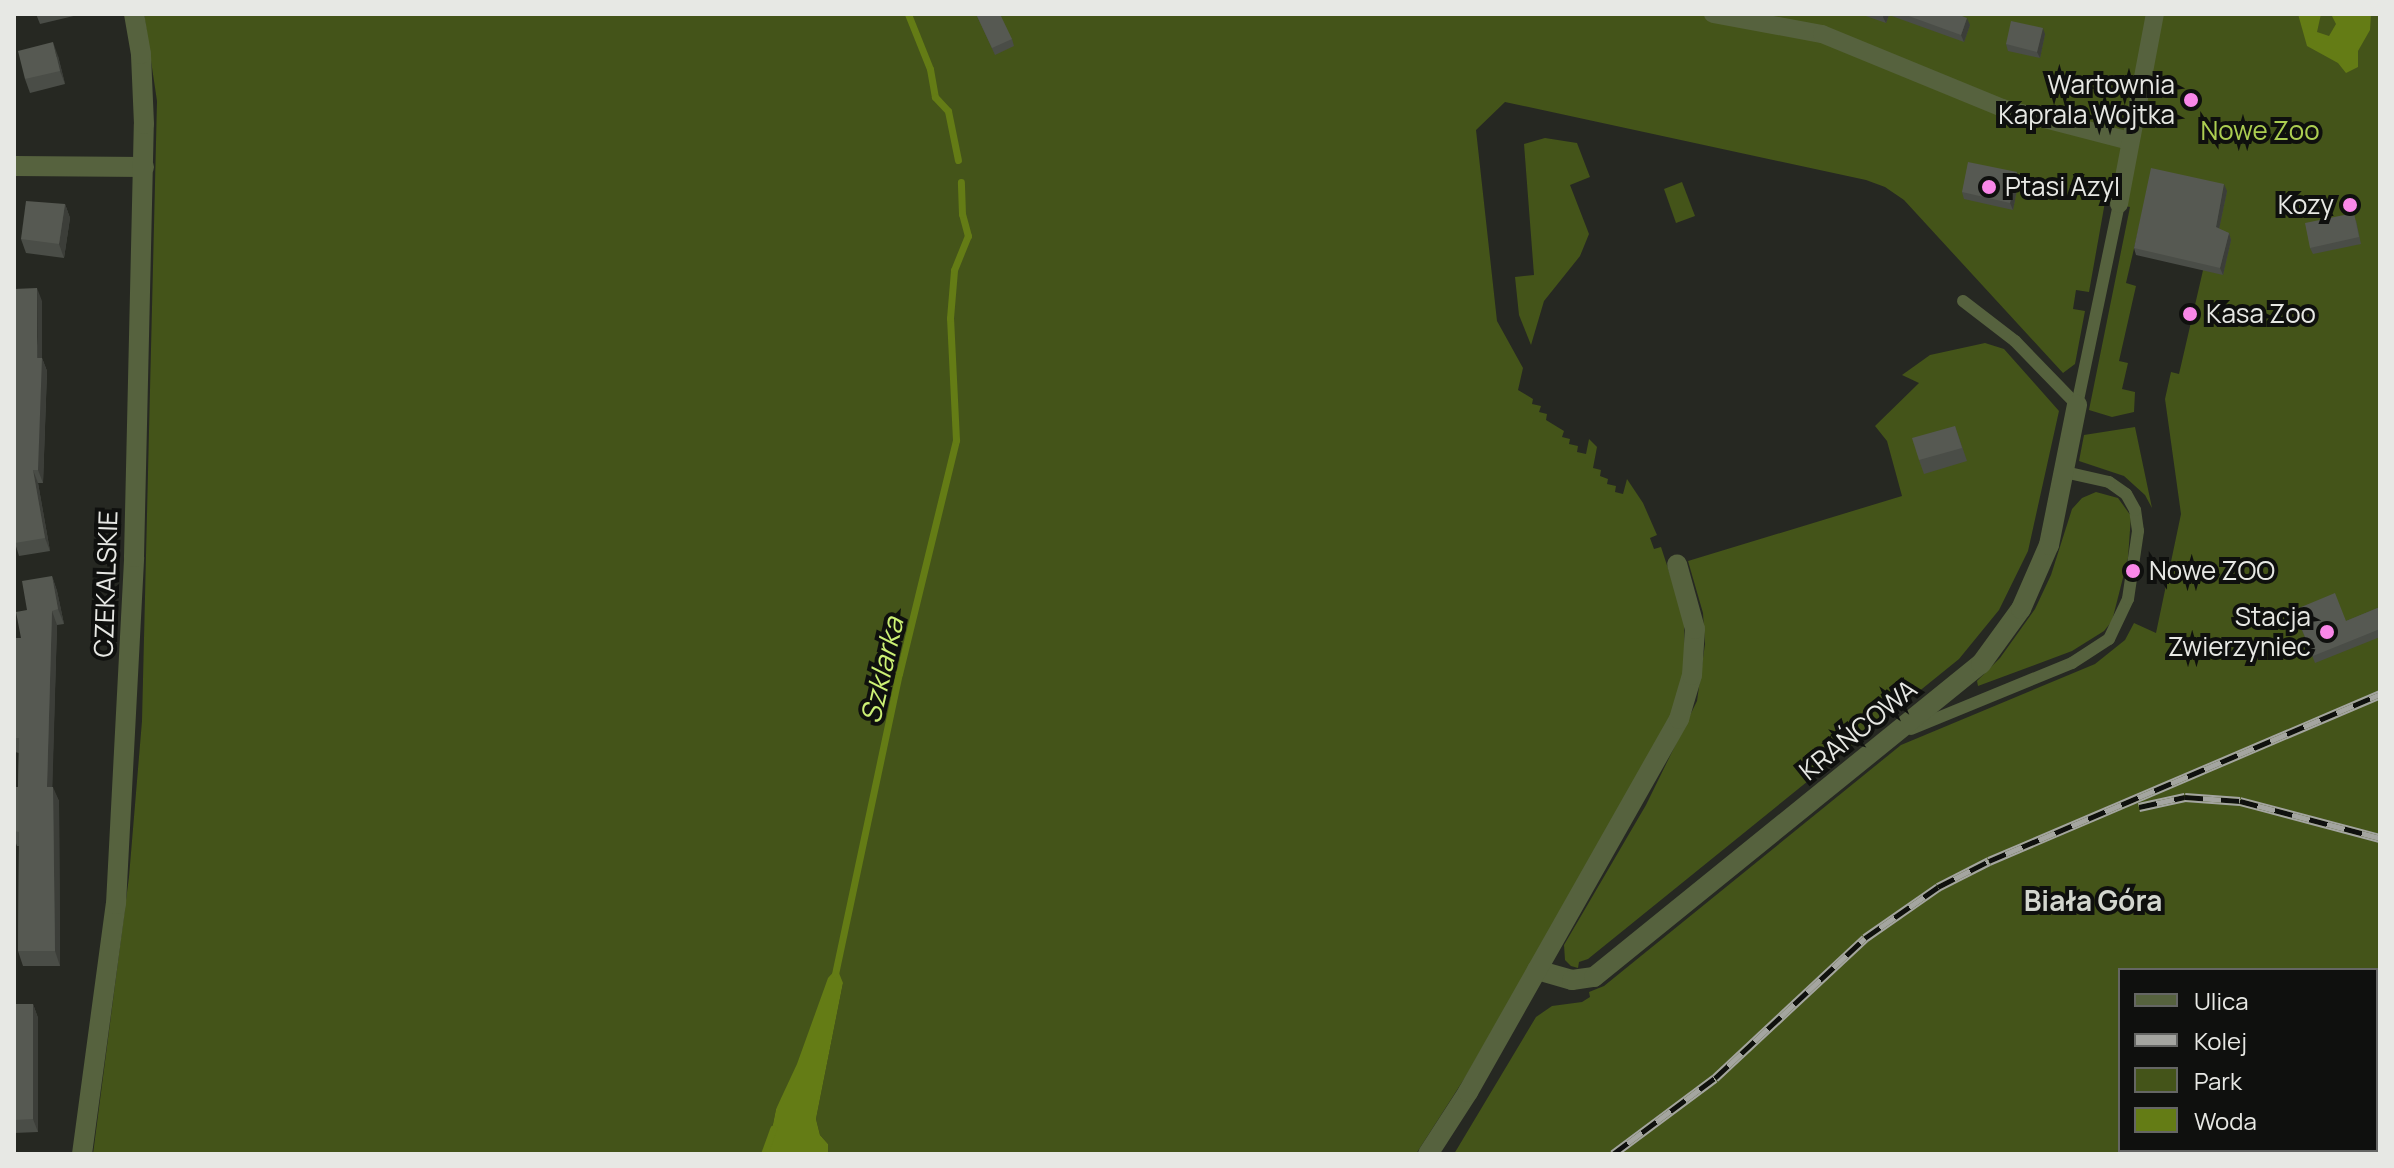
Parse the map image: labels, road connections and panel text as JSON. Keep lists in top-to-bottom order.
{
  "streets": {
    "street": ["CZEKALSKIE", "KRAŃCOWA"]
  },
  "districts": ["Biała Góra"],
  "water": ["Szklarka"],
  "parks": ["Nowe Zoo"],
  "places": [
    "Wartownia Kaprala Wojtka",
    "Ptasi Azyl",
    "Kozy",
    "Kasa Zoo",
    "Nowe ZOO",
    "Stacja Zwierzyniec"
  ],
  "legend": [
    "Ulica",
    "Kolej",
    "Park",
    "Woda"
  ]
}
